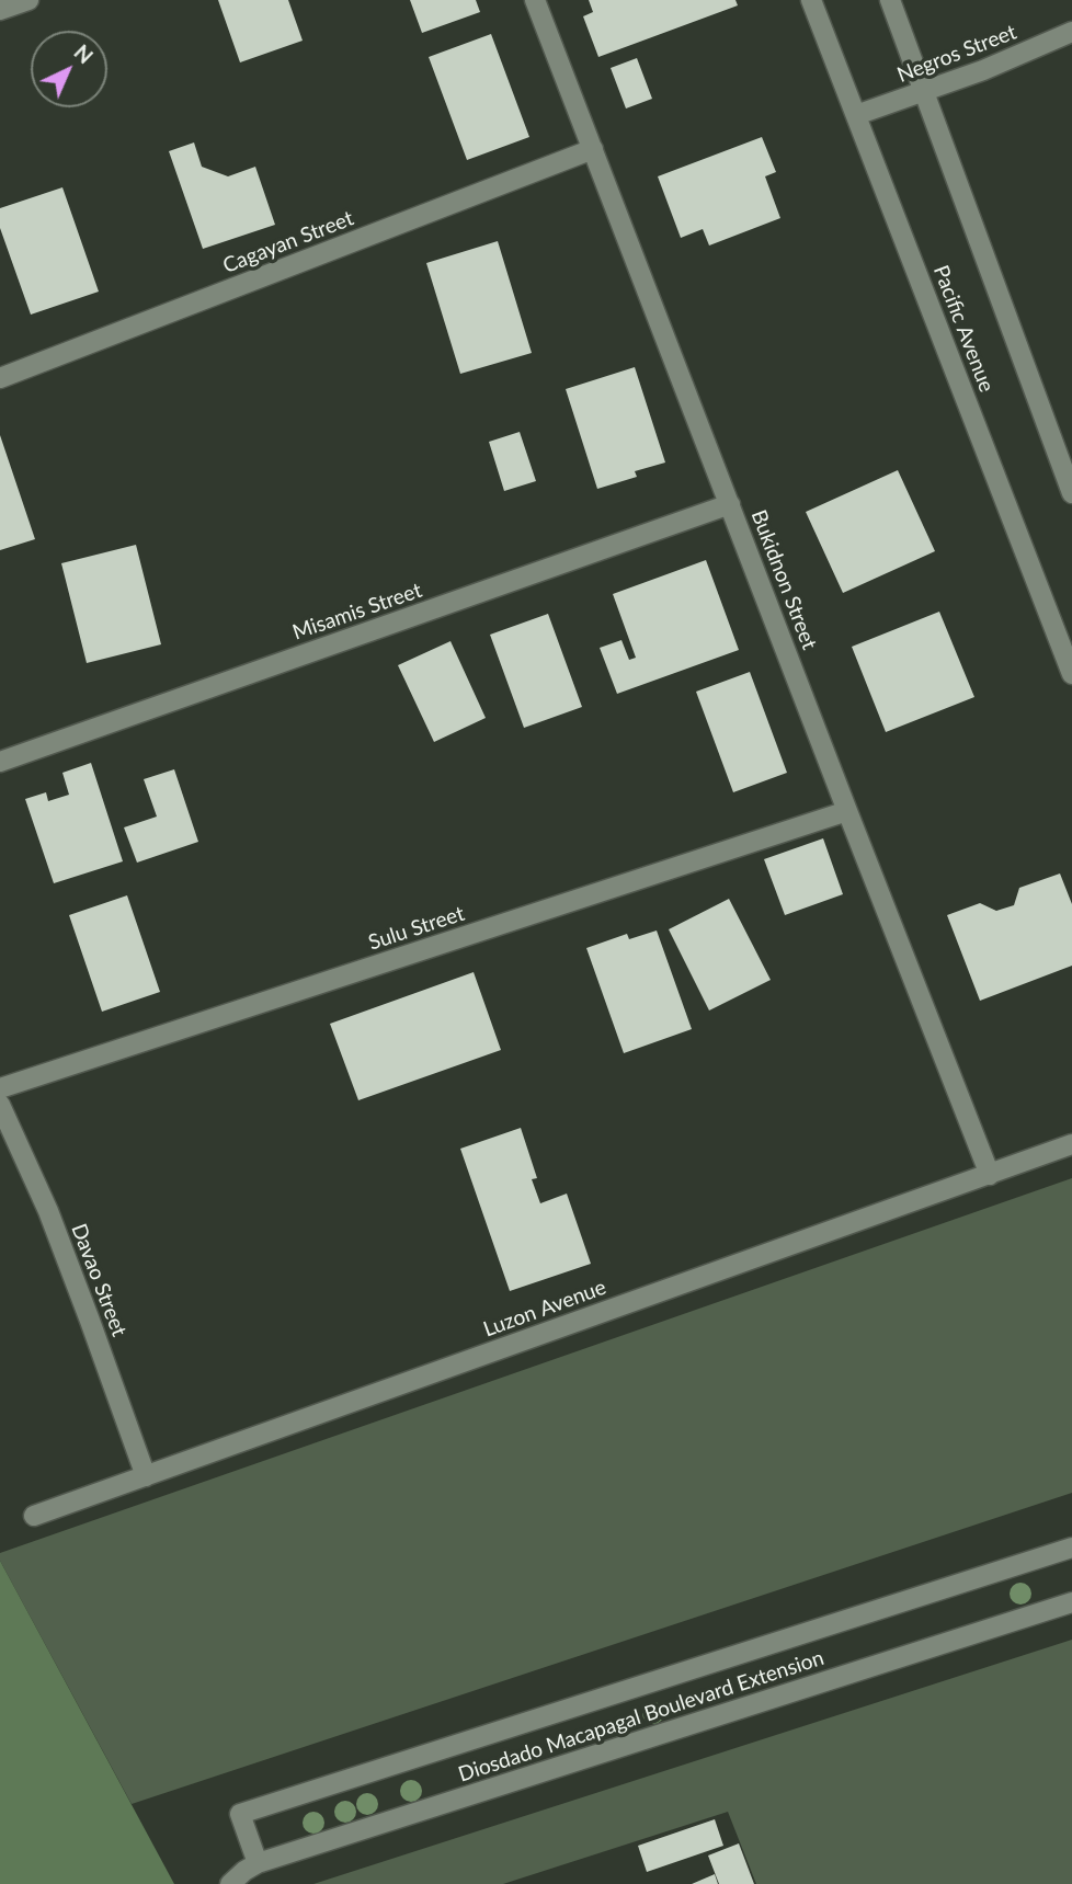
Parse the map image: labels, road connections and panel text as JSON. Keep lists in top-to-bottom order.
{
  "streets": {
    "street": [
      "Negros Street",
      "Cagayan Street",
      "Pacific Avenue",
      "Bukidnon Street",
      "Misamis Street",
      "Sulu Street",
      "Davao Street",
      "Luzon Avenue",
      "Diosdado Macapagal Boulevard Extension"
    ]
  },
  "crossings": [
    ["Negros Street", "Pacific Avenue"],
    ["Cagayan Street", "Bukidnon Street"],
    ["Bukidnon Street", "Misamis Street"],
    ["Bukidnon Street", "Sulu Street"],
    ["Bukidnon Street", "Luzon Avenue"],
    ["Davao Street", "Luzon Avenue"]
  ],
  "north": "top right"
}
